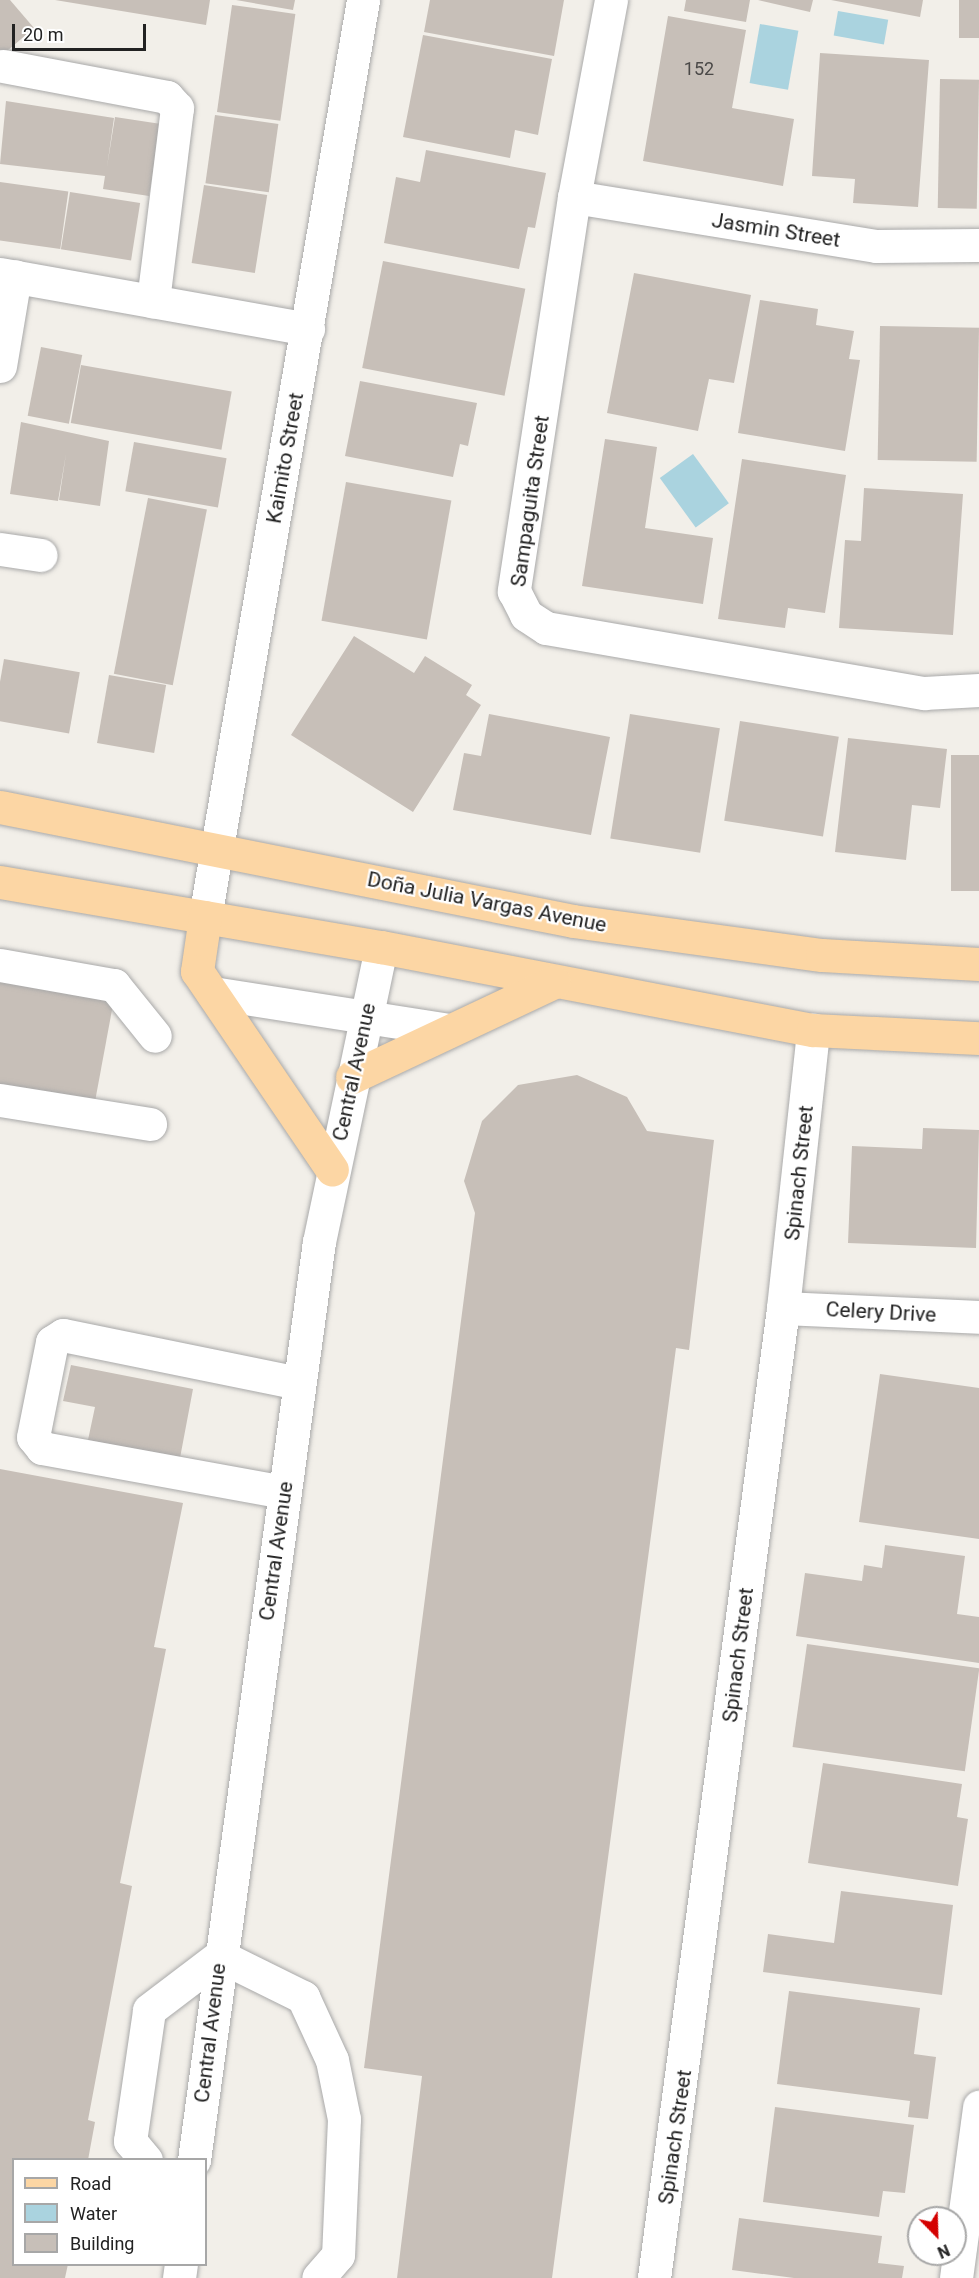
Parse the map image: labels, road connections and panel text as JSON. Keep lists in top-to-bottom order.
{
  "streets": {
    "main road": ["Doña Julia Vargas Avenue"],
    "street": [
      "Jasmin Street",
      "Kaimito Street",
      "Sampaguita Street",
      "Central Avenue",
      "Spinach Street",
      "Celery Drive"
    ]
  },
  "crossings": [
    ["Jasmin Street", "Sampaguita Street"],
    ["Kaimito Street", "Doña Julia Vargas Avenue"],
    ["Spinach Street", "Celery Drive"]
  ],
  "house_numbers": ["152"],
  "legend": ["Road", "Water", "Building"],
  "scale_bar": "20 m",
  "north": "bottom right"
}
